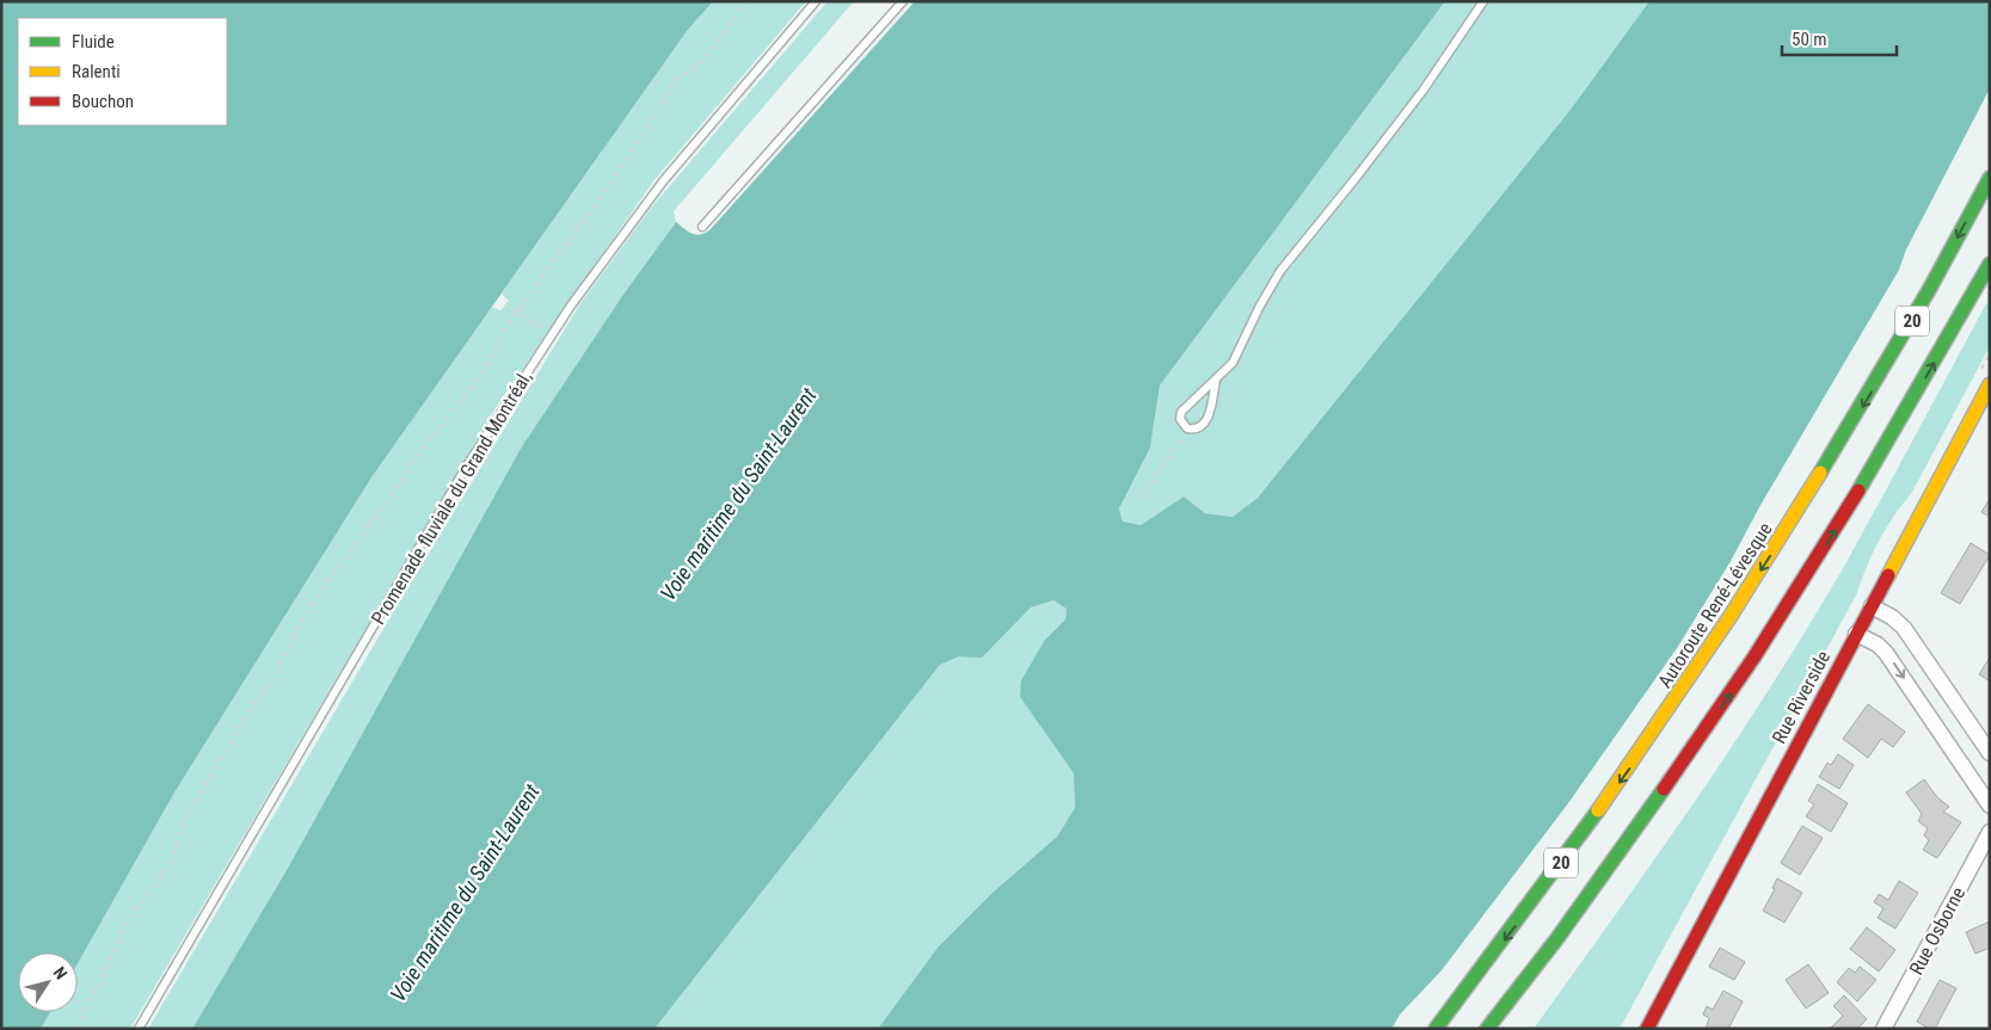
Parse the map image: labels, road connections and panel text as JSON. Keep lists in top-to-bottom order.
{
  "streets": {
    "main road": ["20", "Autoroute René-Lévesque", "Rue Riverside"],
    "street": ["Rue Osborne"],
    "lane": ["Promenade fluviale du Grand Montréal,"]
  },
  "water": ["Voie maritime du Saint-Laurent"],
  "legend": ["Fluide", "Ralenti", "Bouchon"],
  "scale_bar": "50 m",
  "north": "top right"
}
